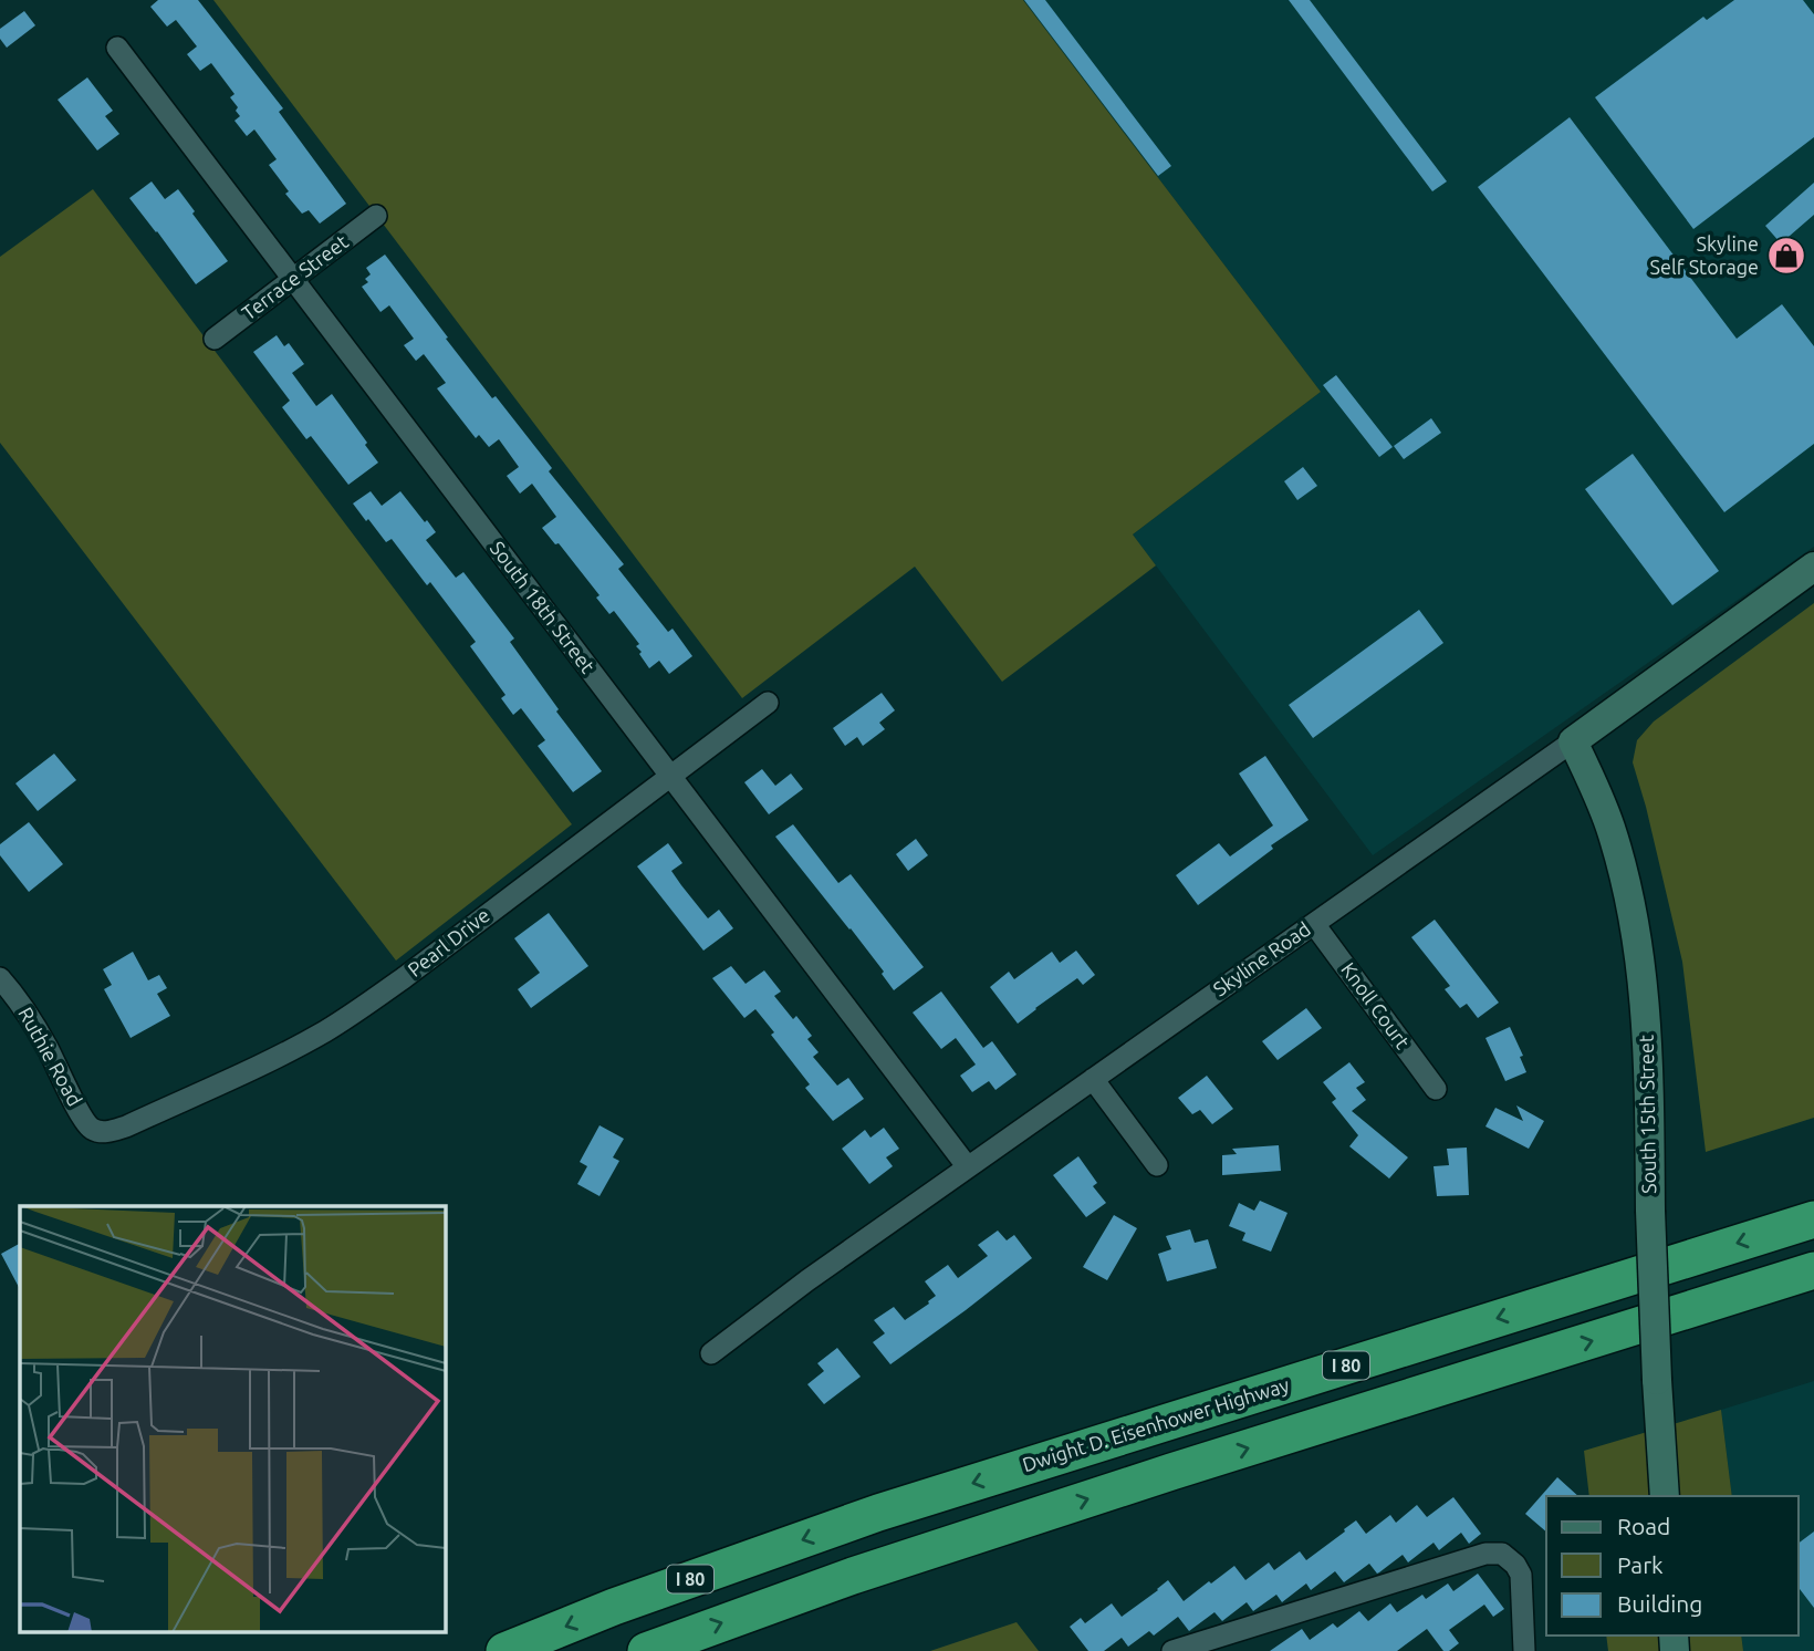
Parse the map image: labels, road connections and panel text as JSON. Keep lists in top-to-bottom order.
{
  "streets": {
    "highway": ["I 80", "Dwight D. Eisenhower Highway"],
    "main road": ["Skyline Road", "South 15th Street"],
    "street": [
      "Terrace Street",
      "South 18th Street",
      "Pearl Drive",
      "Knoll Court",
      "Ruthie Road"
    ]
  },
  "crossings": [
    ["Terrace Street", "South 18th Street"],
    ["South 18th Street", "Pearl Drive"],
    ["South 18th Street", "Skyline Road"],
    ["Pearl Drive", "Ruthie Road"],
    ["Skyline Road", "Knoll Court"],
    ["Skyline Road", "South 15th Street"]
  ],
  "places": {
    "shop": ["Skyline Self Storage"]
  },
  "legend": ["Road", "Park", "Building"]
}
